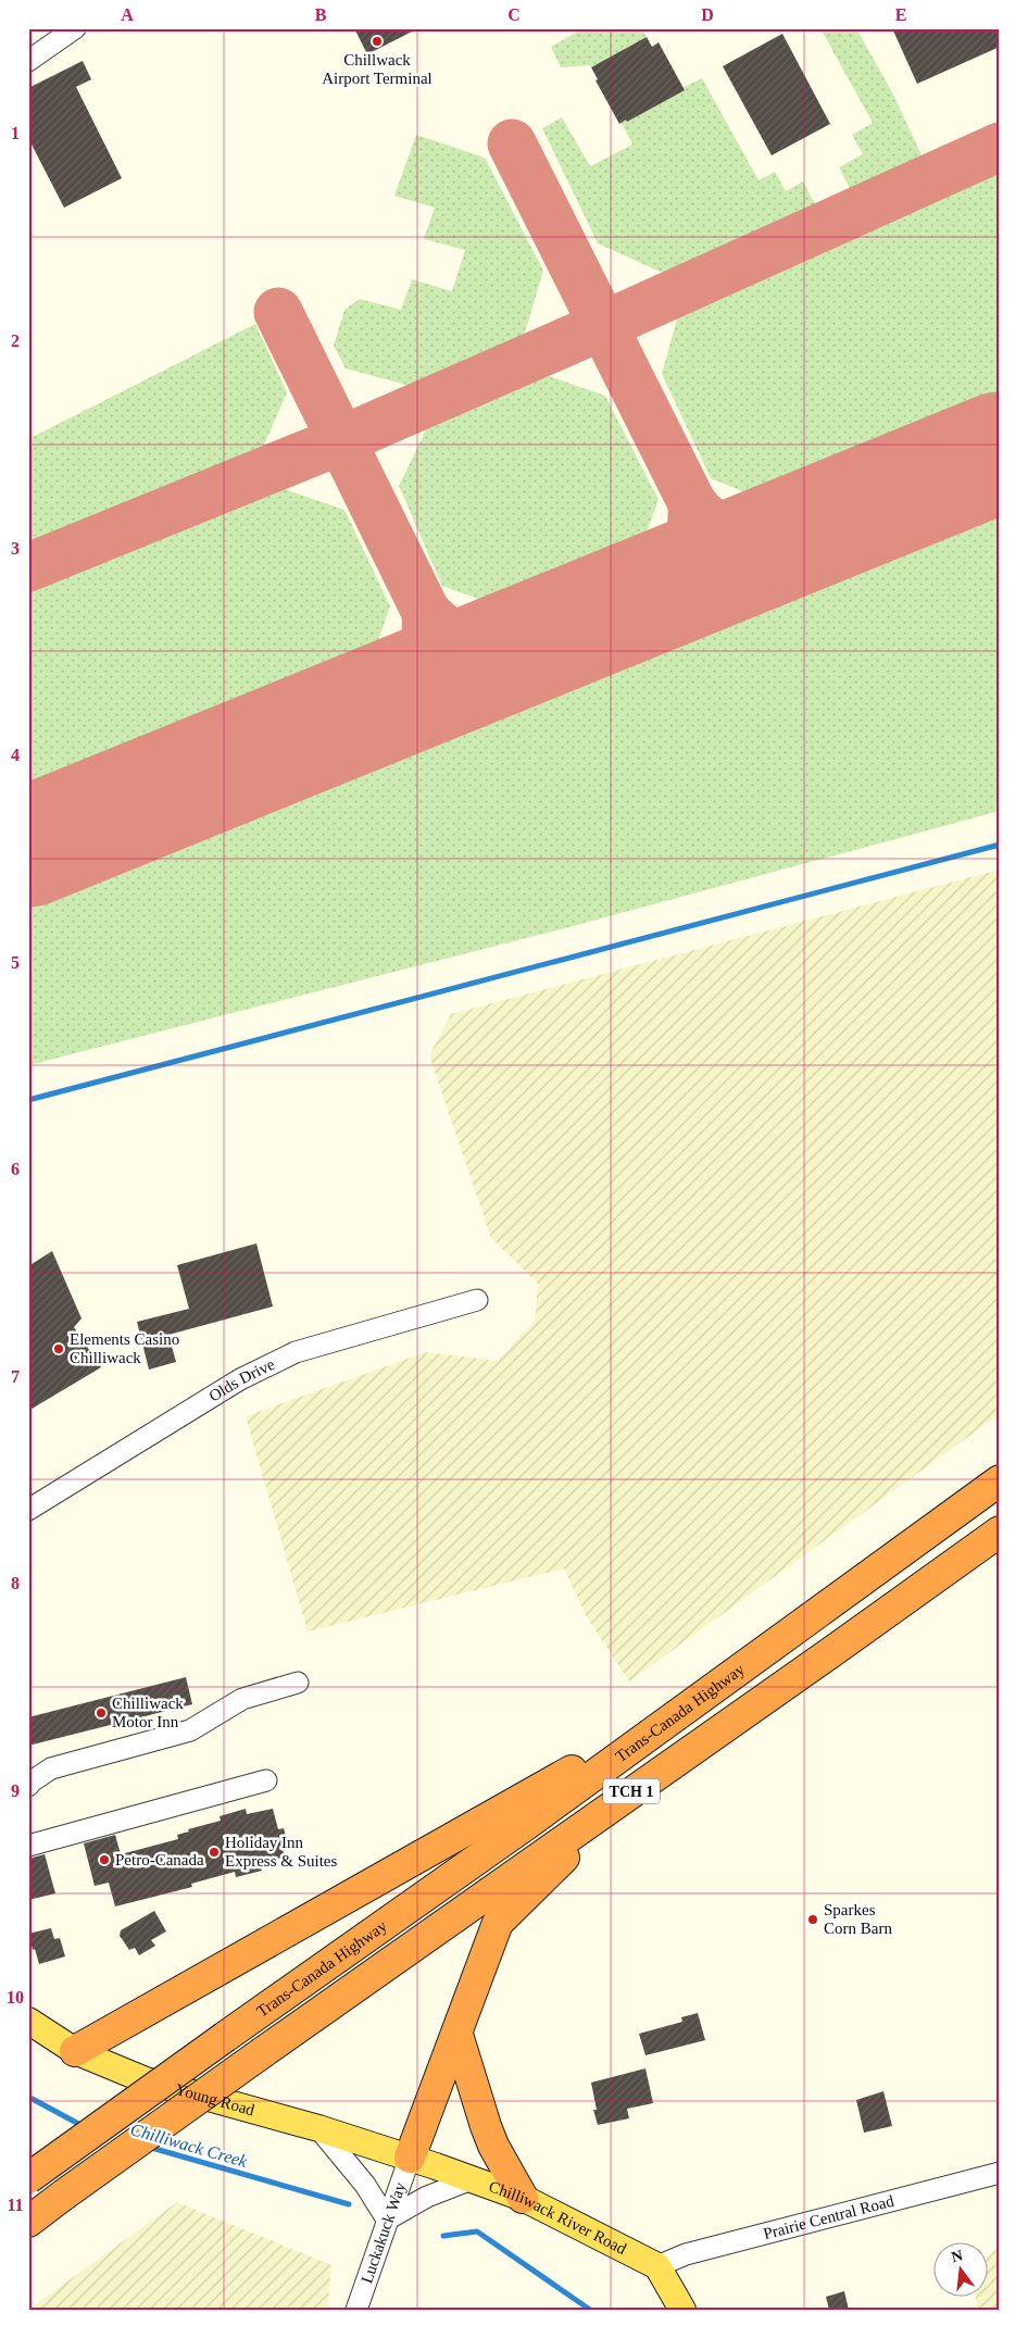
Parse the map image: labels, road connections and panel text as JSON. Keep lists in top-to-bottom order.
{
  "streets": {
    "highway": ["Trans-Canada Highway", "TCH 1"],
    "main road": ["Young Road", "Chilliwack River Road"],
    "street": ["Olds Drive", "Prairie Central Road", "Luckakuck Way"]
  },
  "crossings": [
    ["Young Road", "Chilliwack River Road"],
    ["Young Road", "Luckakuck Way"],
    ["Prairie Central Road", "Chilliwack River Road"],
    ["Chilliwack River Road", "Luckakuck Way"]
  ],
  "water": ["Chilliwack Creek"],
  "places": [
    "Chillwack Airport Terminal",
    "Elements Casino Chilliwack",
    "Chilliwack Motor Inn",
    "Holiday Inn Express & Suites",
    "Petro-Canada",
    "Sparkes Corn Barn"
  ],
  "north": "top",
  "grid": {
    "columns": [
      "A",
      "B",
      "C",
      "D",
      "E"
    ],
    "rows": [
      "1",
      "2",
      "3",
      "4",
      "5",
      "6",
      "7",
      "8",
      "9",
      "10",
      "11"
    ]
  }
}
